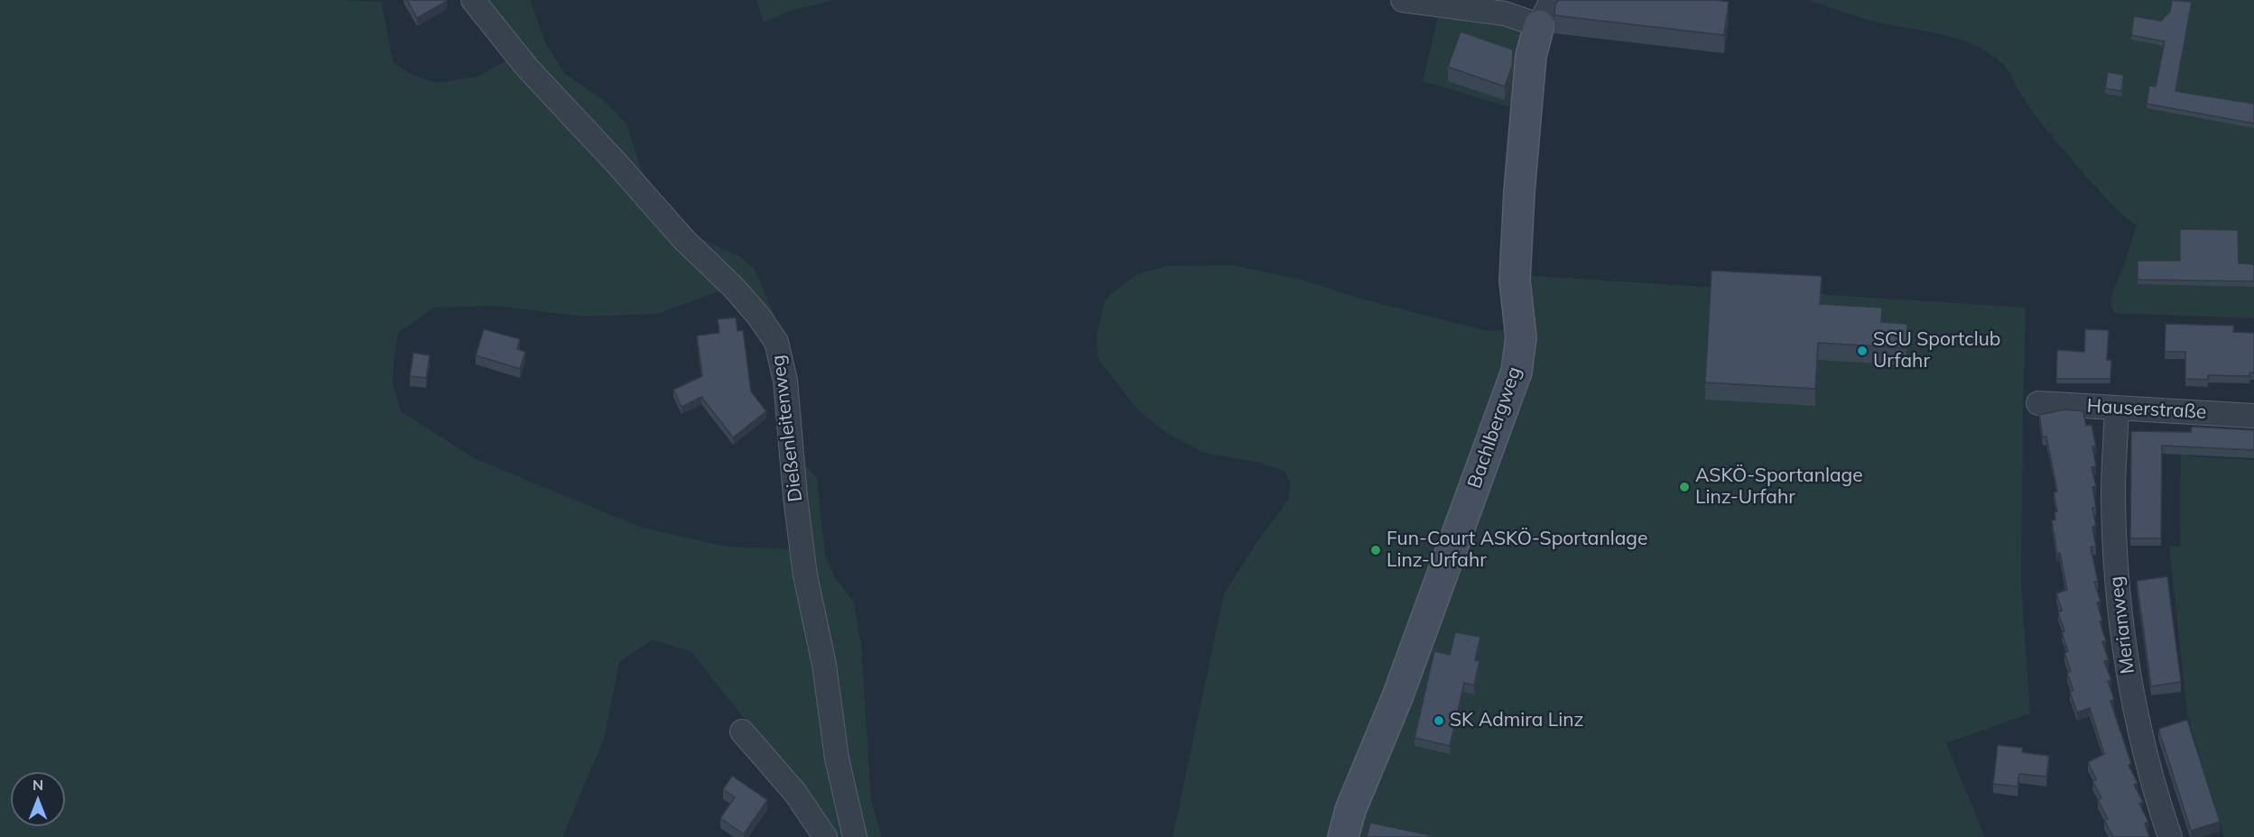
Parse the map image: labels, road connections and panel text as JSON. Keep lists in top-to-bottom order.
{
  "streets": {
    "street": [
      "Hauserstraße",
      "Bachlbergweg",
      "Dießenleitenweg",
      "Merianweg"
    ]
  },
  "crossings": [
    ["Hauserstraße", "Merianweg"]
  ],
  "places": [
    "SCU Sportclub Urfahr",
    "ASKÖ-Sportanlage Linz-Urfahr",
    "Fun-Court ASKÖ-Sportanlage Linz-Urfahr",
    "SK Admira Linz"
  ],
  "north": "top"
}
